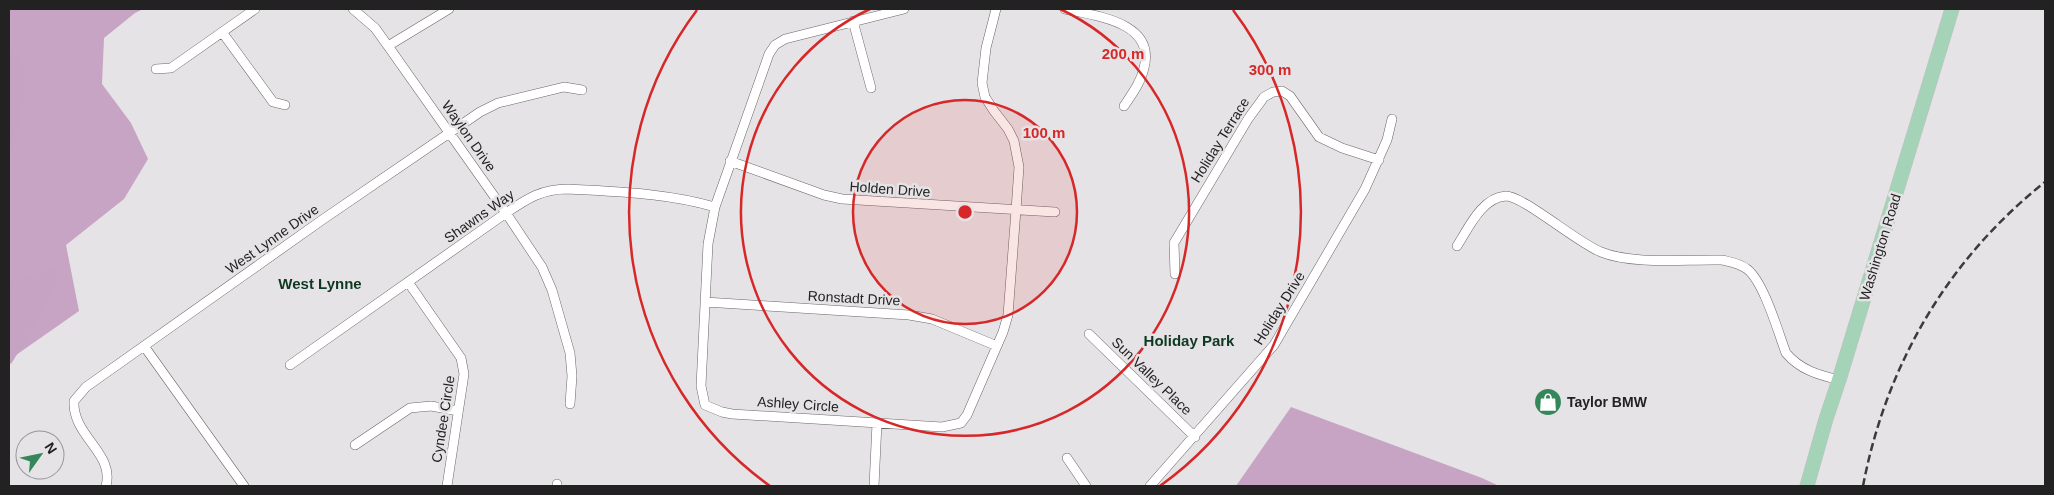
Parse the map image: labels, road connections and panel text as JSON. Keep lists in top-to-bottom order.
{
  "streets": {
    "main road": ["Washington Road"],
    "street": [
      "Waylon Drive",
      "Holiday Terrace",
      "Holden Drive",
      "Shawns Way",
      "West Lynne Drive",
      "Ronstadt Drive",
      "Holiday Drive",
      "Sun Valley Place",
      "Ashley Circle",
      "Cyndee Circle"
    ]
  },
  "crossings": [
    ["Waylon Drive", "Shawns Way"],
    ["Waylon Drive", "West Lynne Drive"],
    ["Holiday Terrace", "Holiday Drive"],
    ["Holden Drive", "Ashley Circle"],
    ["Shawns Way", "Ashley Circle"],
    ["Shawns Way", "Cyndee Circle"],
    ["Ronstadt Drive", "Ashley Circle"],
    ["Holiday Drive", "Sun Valley Place"]
  ],
  "districts": ["West Lynne", "Holiday Park"],
  "places": {
    "shop": ["Taylor BMW"]
  },
  "north": "top right",
  "rings": ["200 m", "300 m", "100 m"]
}
